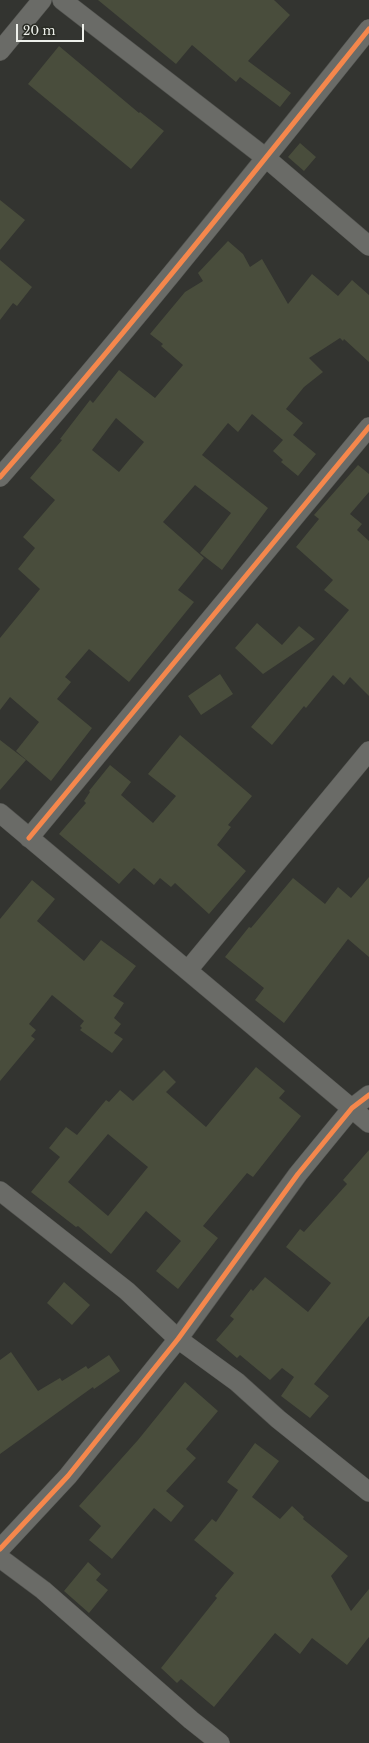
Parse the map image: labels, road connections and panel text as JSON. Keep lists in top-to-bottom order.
{
  "scale_bar": "20 m"
}
